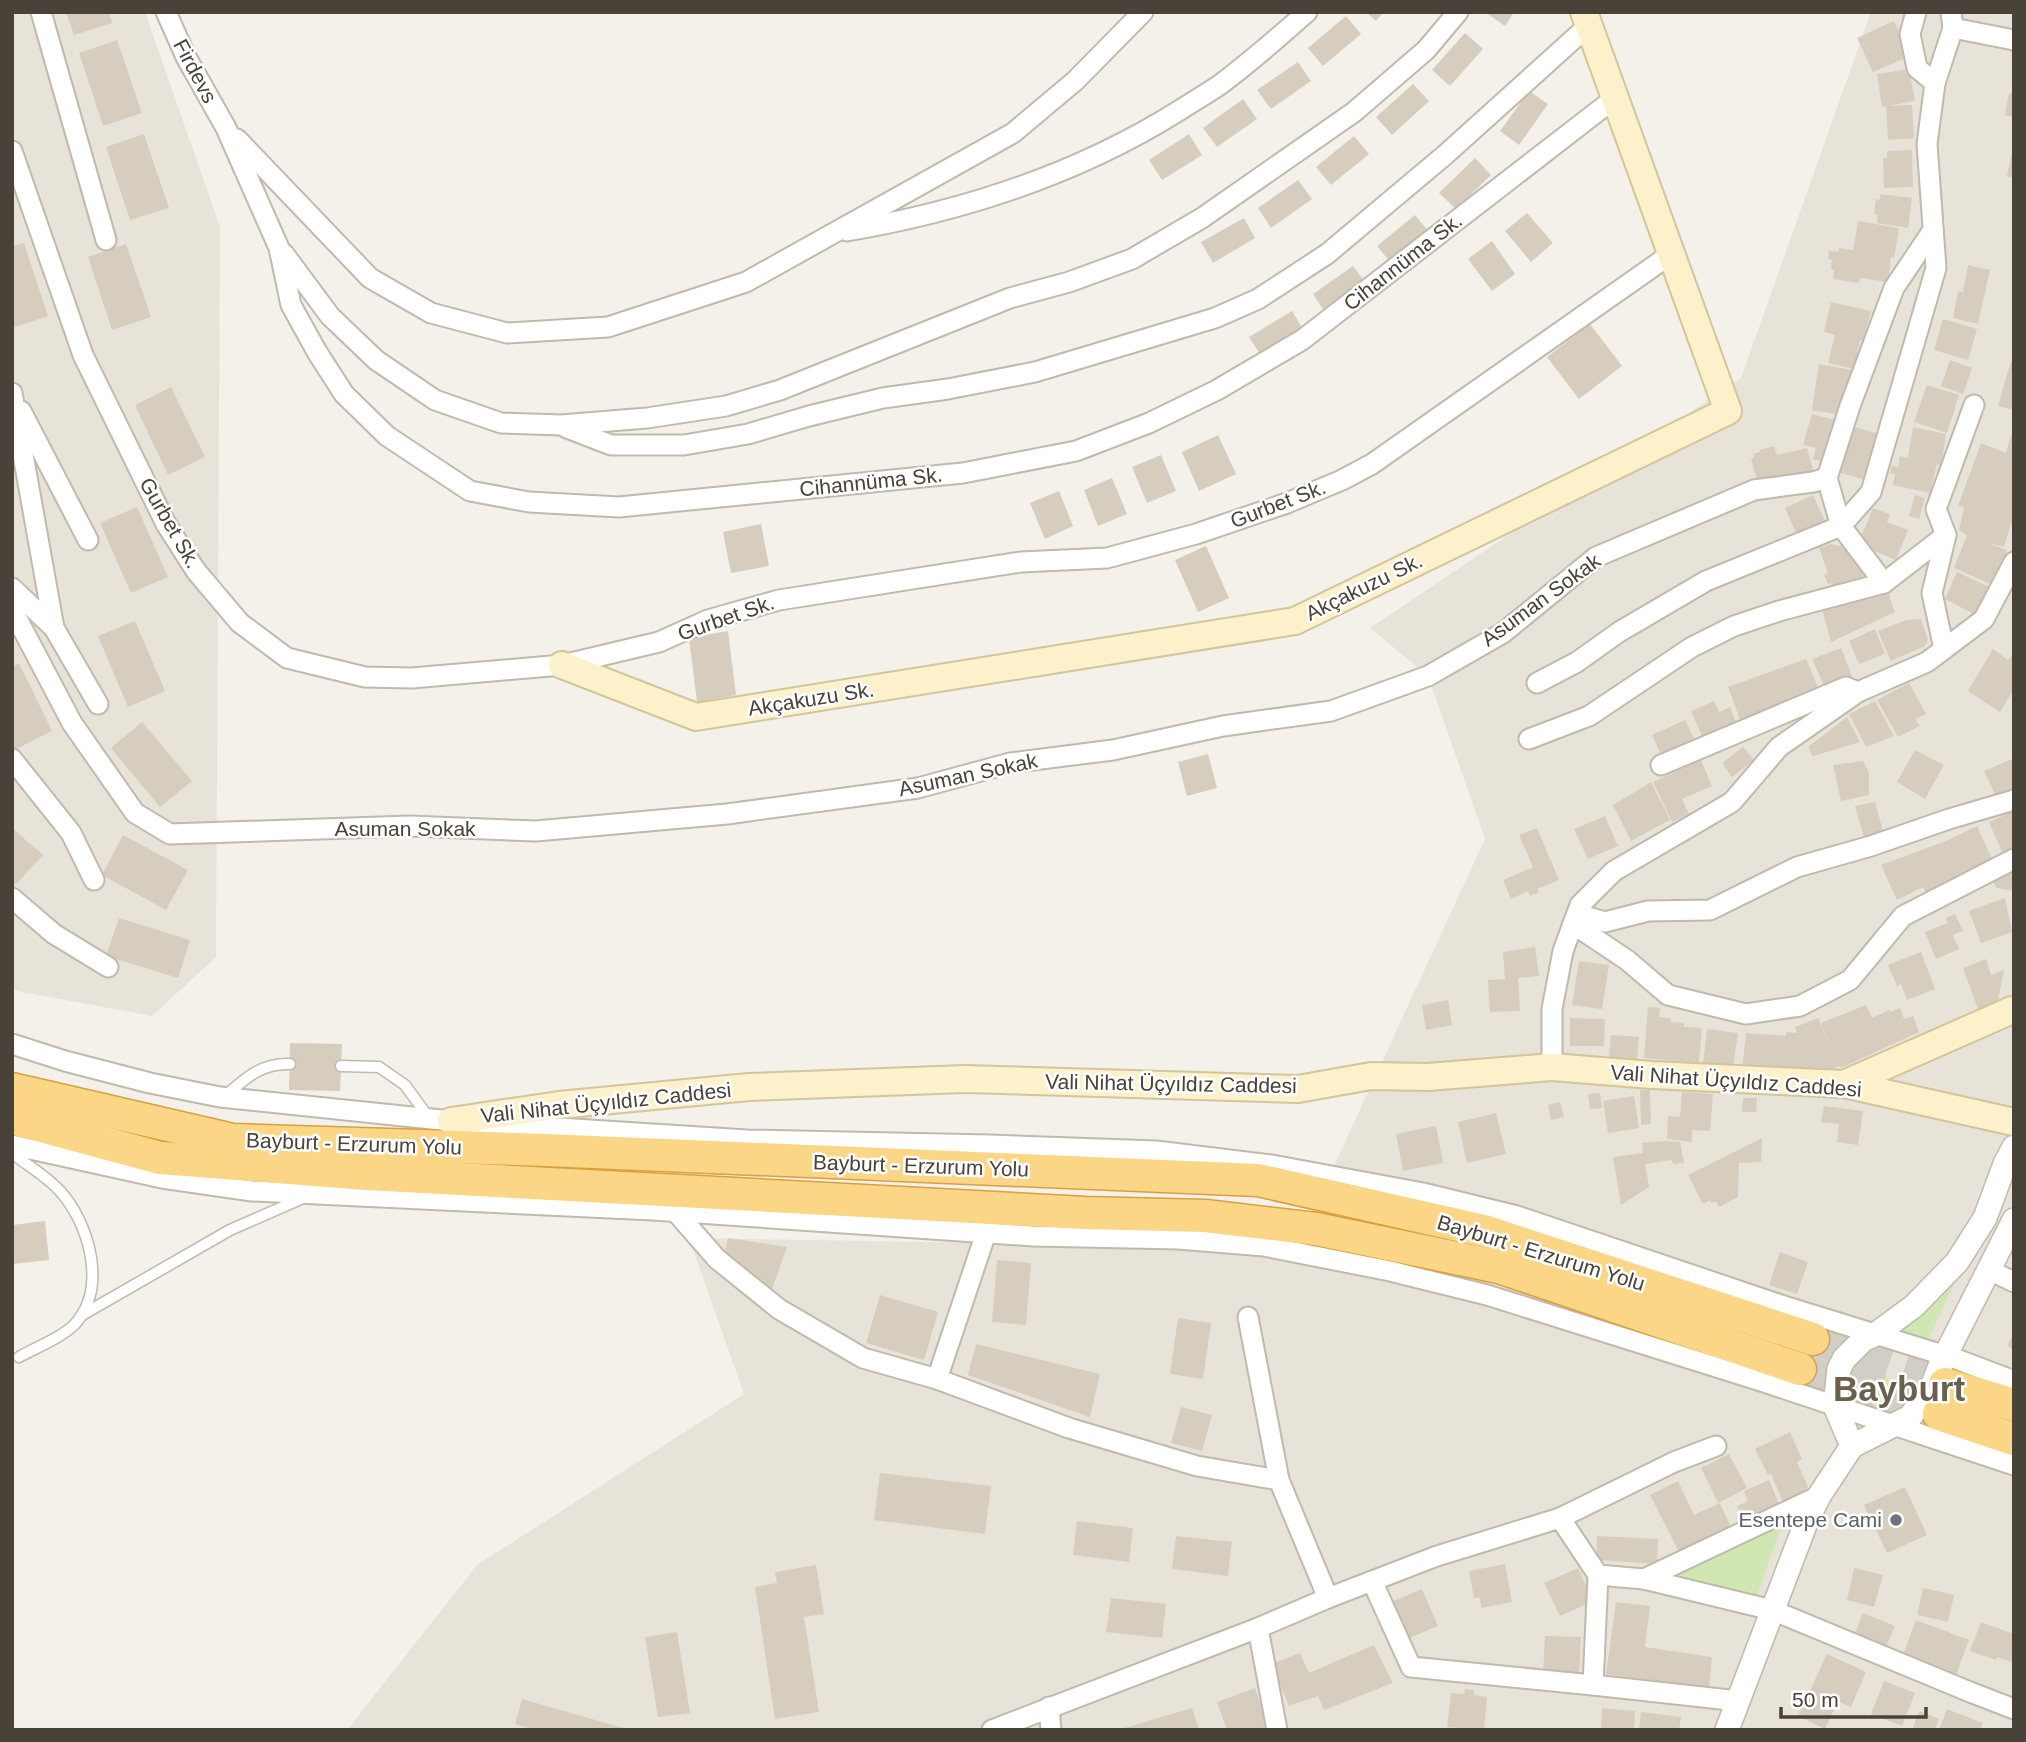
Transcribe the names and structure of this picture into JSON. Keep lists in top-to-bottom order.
{
  "streets": {
    "highway": ["Bayburt - Erzurum Yolu"],
    "main road": ["Akçakuzu Sk.", "Vali Nihat Üçyıldız Caddesi"],
    "street": [
      "Firdevs",
      "Cihannüma Sk.",
      "Gurbet Sk.",
      "Asuman Sokak"
    ]
  },
  "crossings": [
    ["Firdevs", "Cihannüma Sk."],
    ["Cihannüma Sk.", "Akçakuzu Sk."],
    ["Gurbet Sk.", "Akçakuzu Sk."]
  ],
  "districts": ["Bayburt"],
  "places": ["Esentepe Cami"],
  "scale_bar": "50 m"
}
